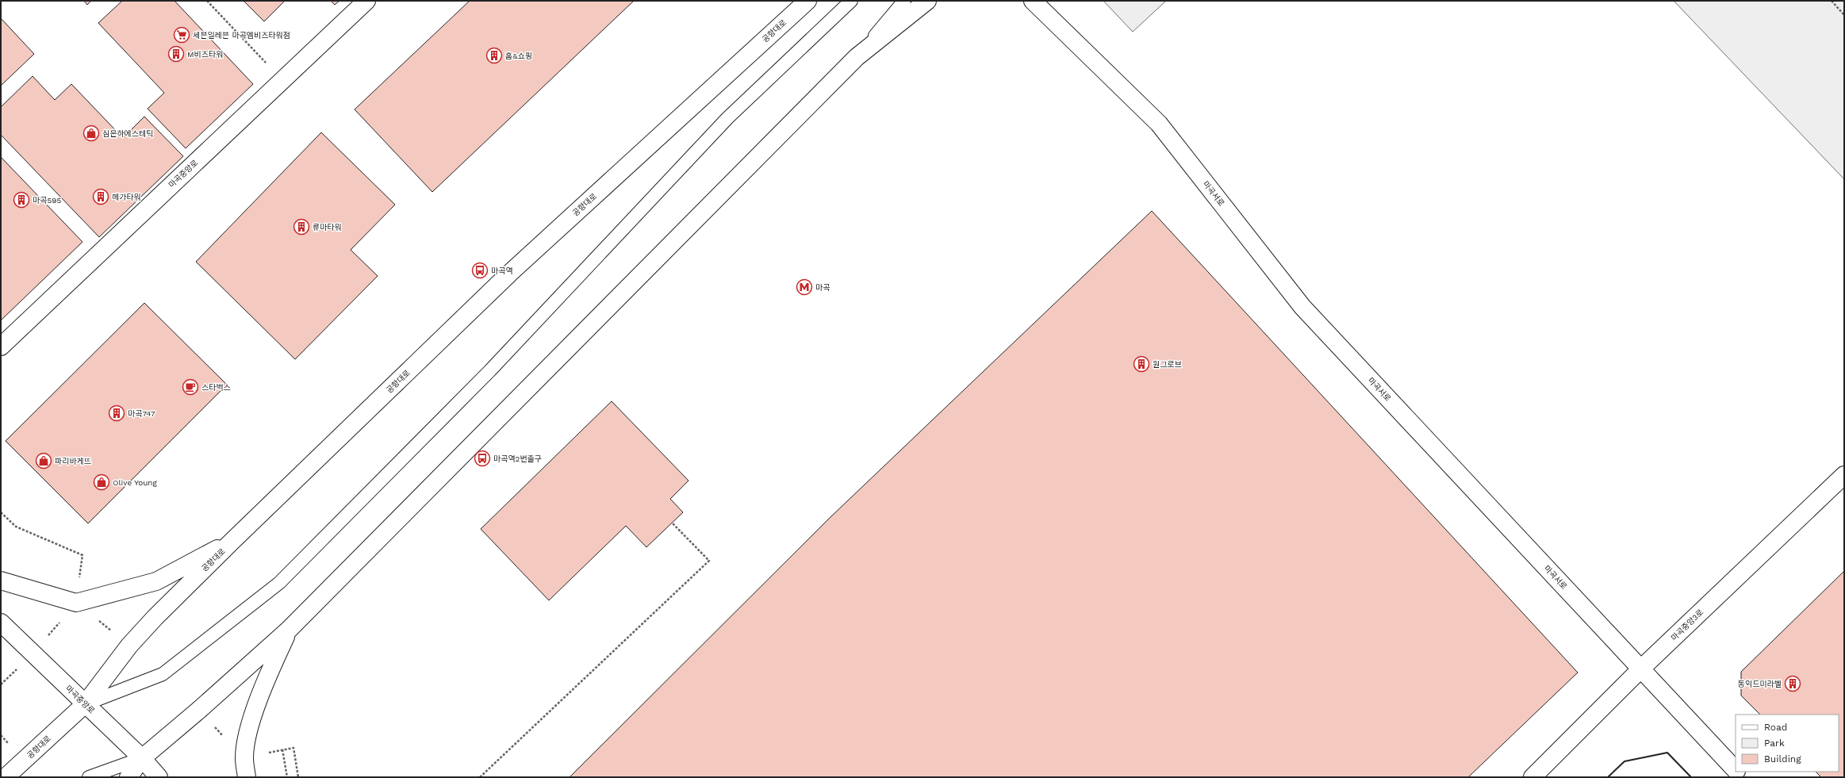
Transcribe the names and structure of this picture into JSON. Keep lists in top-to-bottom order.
{
  "streets": {
    "main road": [
      "공항대로",
      "마곡중앙로",
      "마곡서로",
      "마곡중앙3로"
    ]
  },
  "crossings": [
    ["공항대로", "마곡중앙로"],
    ["마곡서로", "마곡중앙3로"]
  ],
  "places": {
    "supermarket": ["세븐일레븐 마곡엠비즈타워점"],
    "building": [
      "M비즈타워",
      "홈&쇼핑",
      "메가타워",
      "마곡595",
      "류마타워",
      "원그로브",
      "마곡747",
      "동익드미라벨"
    ],
    "shop": ["심은하에스테틱", "파리바게뜨", "Olive Young"],
    "bus stop": ["마곡역", "마곡역2번출구"],
    "metro station": ["마곡"],
    "cafe": ["스타벅스"]
  },
  "legend": ["Road", "Park", "Building"]
}
